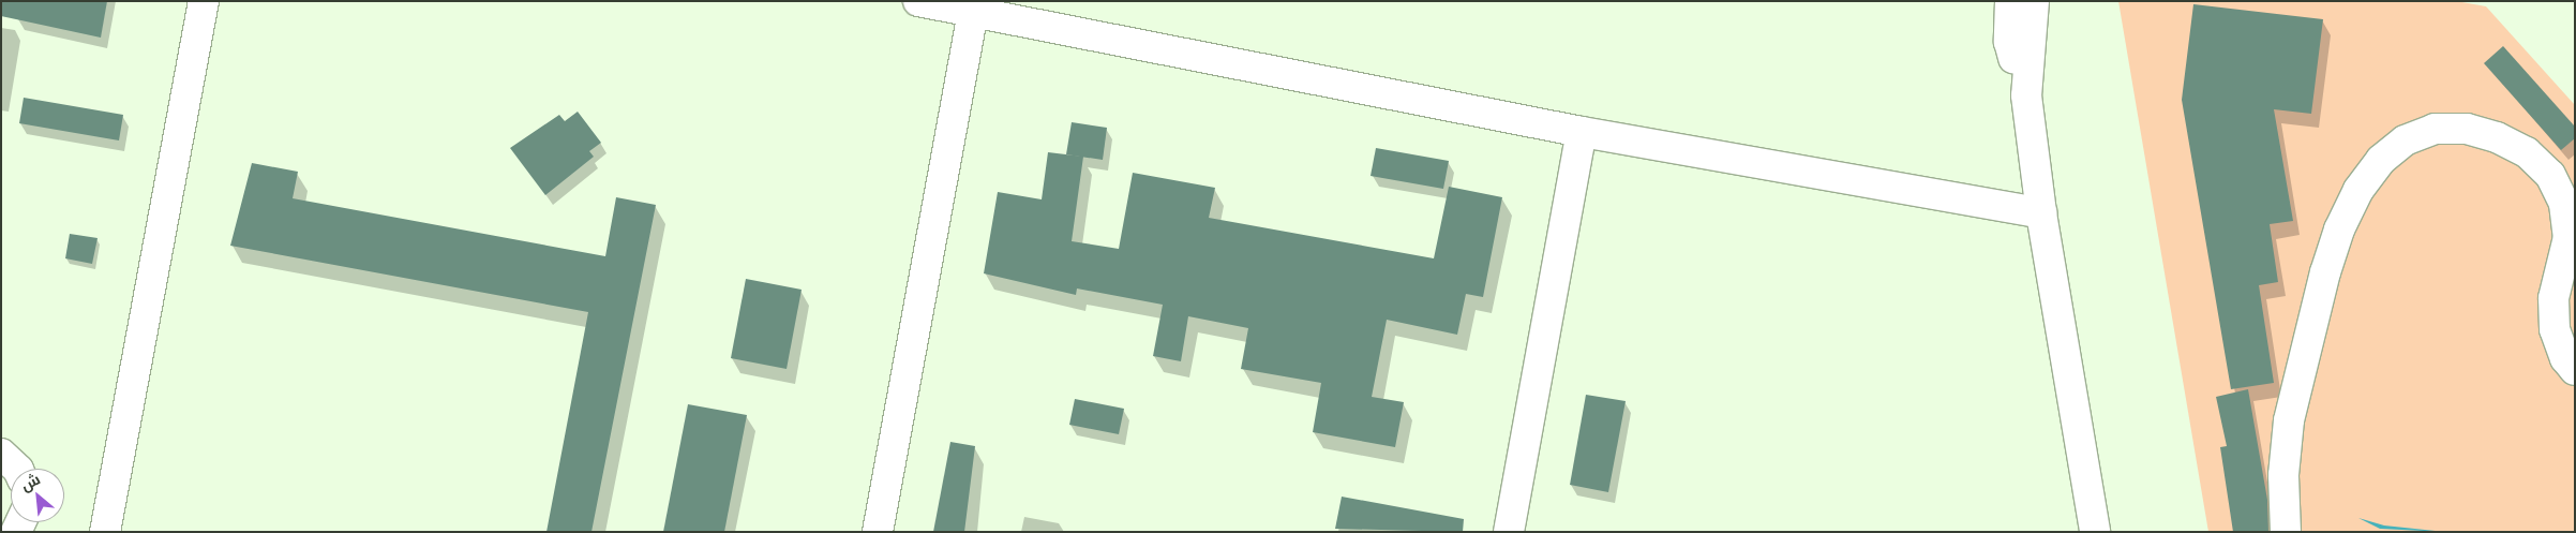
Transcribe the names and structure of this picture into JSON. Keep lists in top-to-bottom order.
{
  "north": "top left"
}
